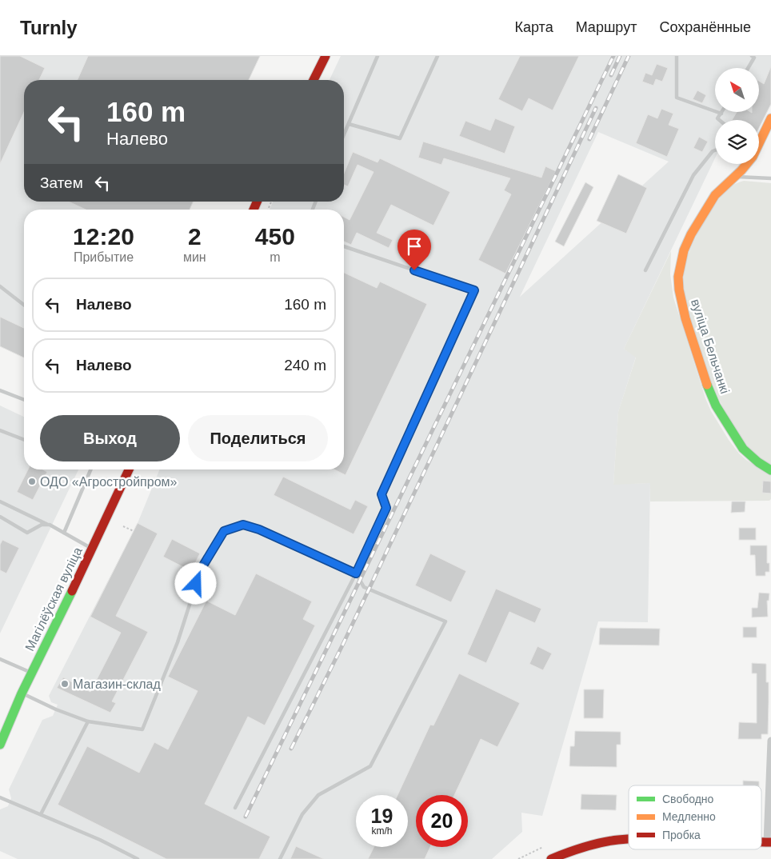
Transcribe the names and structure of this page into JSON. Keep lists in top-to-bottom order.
{
  "streets": {
    "street": ["вуліца Бельчанкі", "Магілёўская вуліца"]
  },
  "places": ["ОДО «Агростройпром»", "Магазин-склад"],
  "legend": ["Свободно", "Медленно", "Пробка"],
  "north": "top left",
  "page": {
    "header": "Turnly",
    "nav": ["Карта", "Маршрут", "Сохранённые"],
    "turn": ["160 m", "Налево"],
    "then": "Затем",
    "eta": [
      "12:20",
      "Прибытие",
      "2",
      "мин",
      "450",
      "m"
    ],
    "list": [
      {
        "name": "Налево",
        "value": "160 m"
      },
      {
        "name": "Налево",
        "value": "240 m"
      }
    ],
    "buttons": ["Выход", "Поделиться"],
    "speed": "19 km/h",
    "limit": "20"
  }
}
